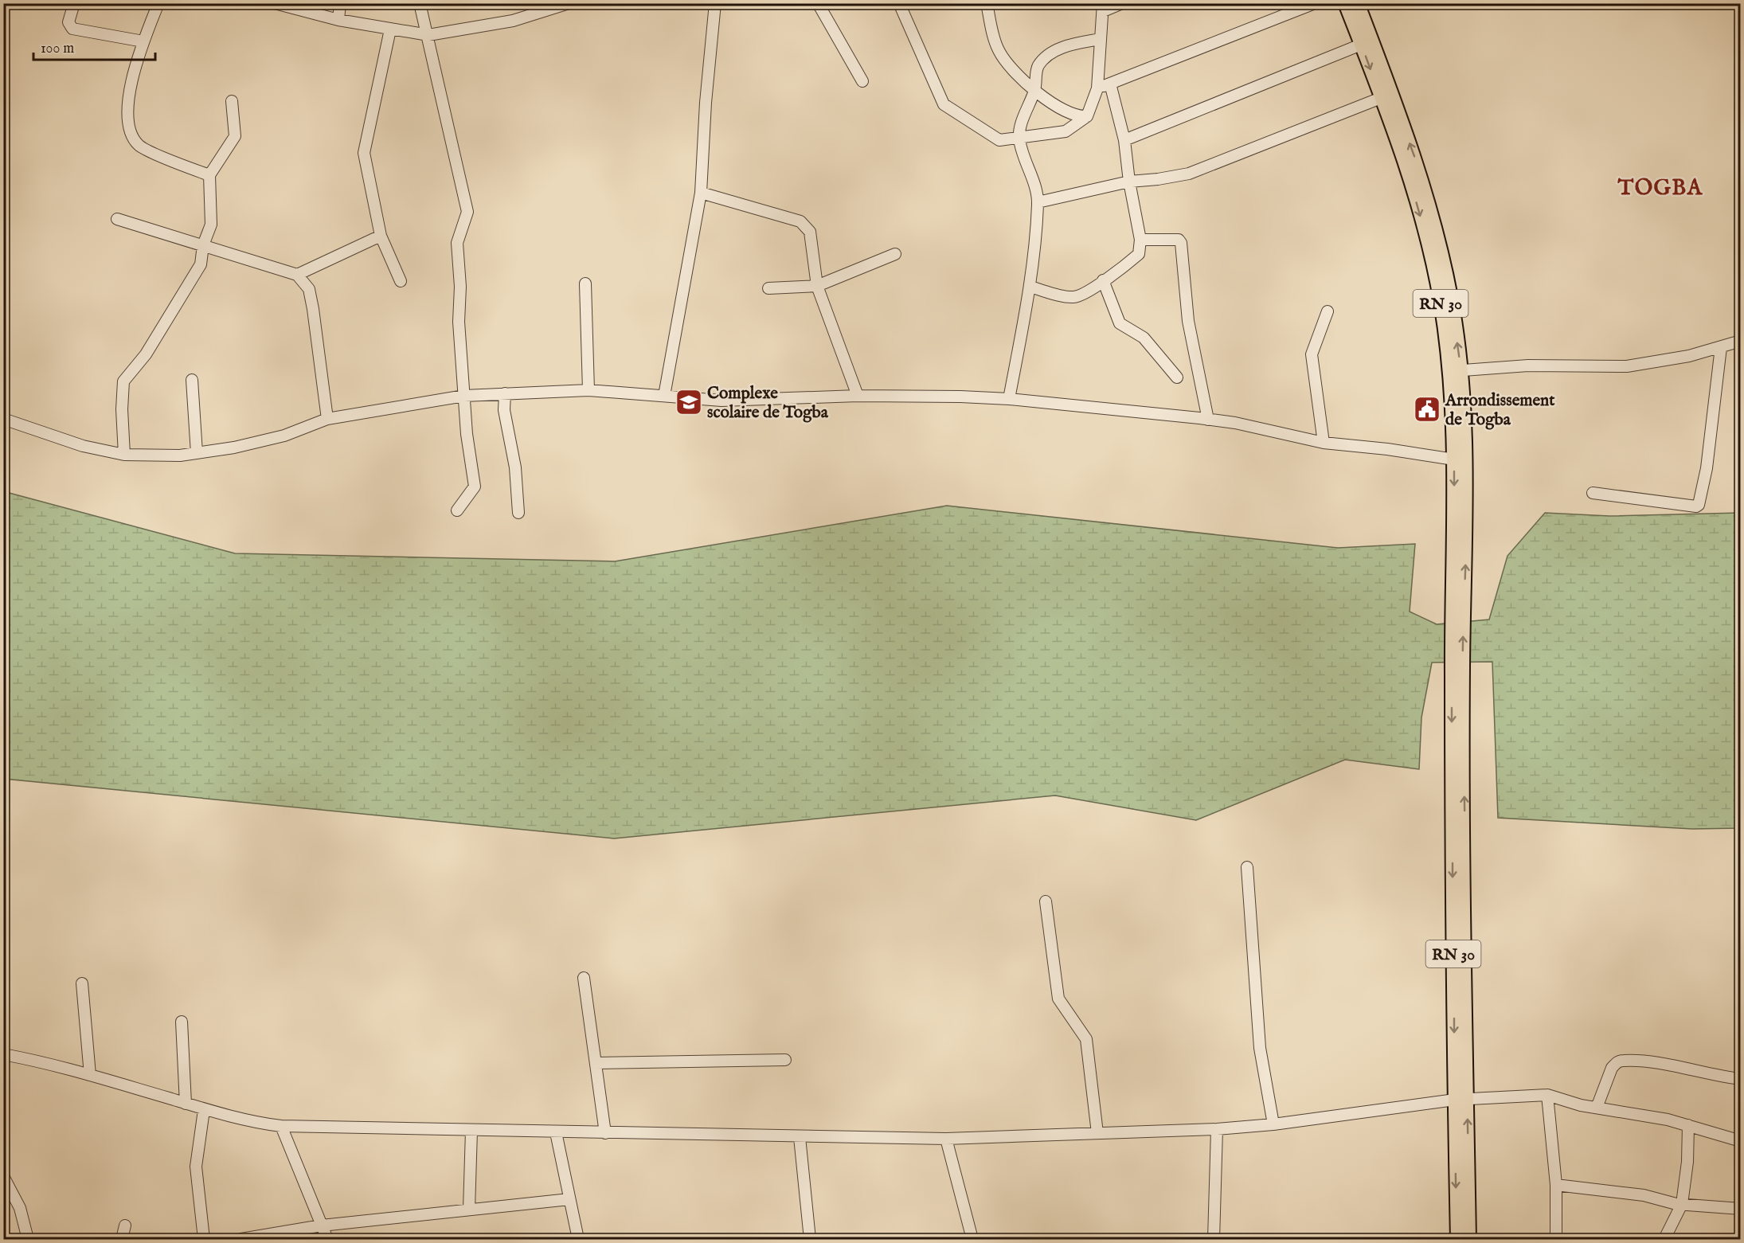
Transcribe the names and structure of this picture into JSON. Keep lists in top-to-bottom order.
{
  "streets": {
    "main road": ["RN 30"]
  },
  "districts": ["TOGBA"],
  "places": {
    "school or university": ["Complexe scolaire de Togba"],
    "public building": ["Arrondissement de Togba"]
  },
  "scale_bar": "100 m"
}
